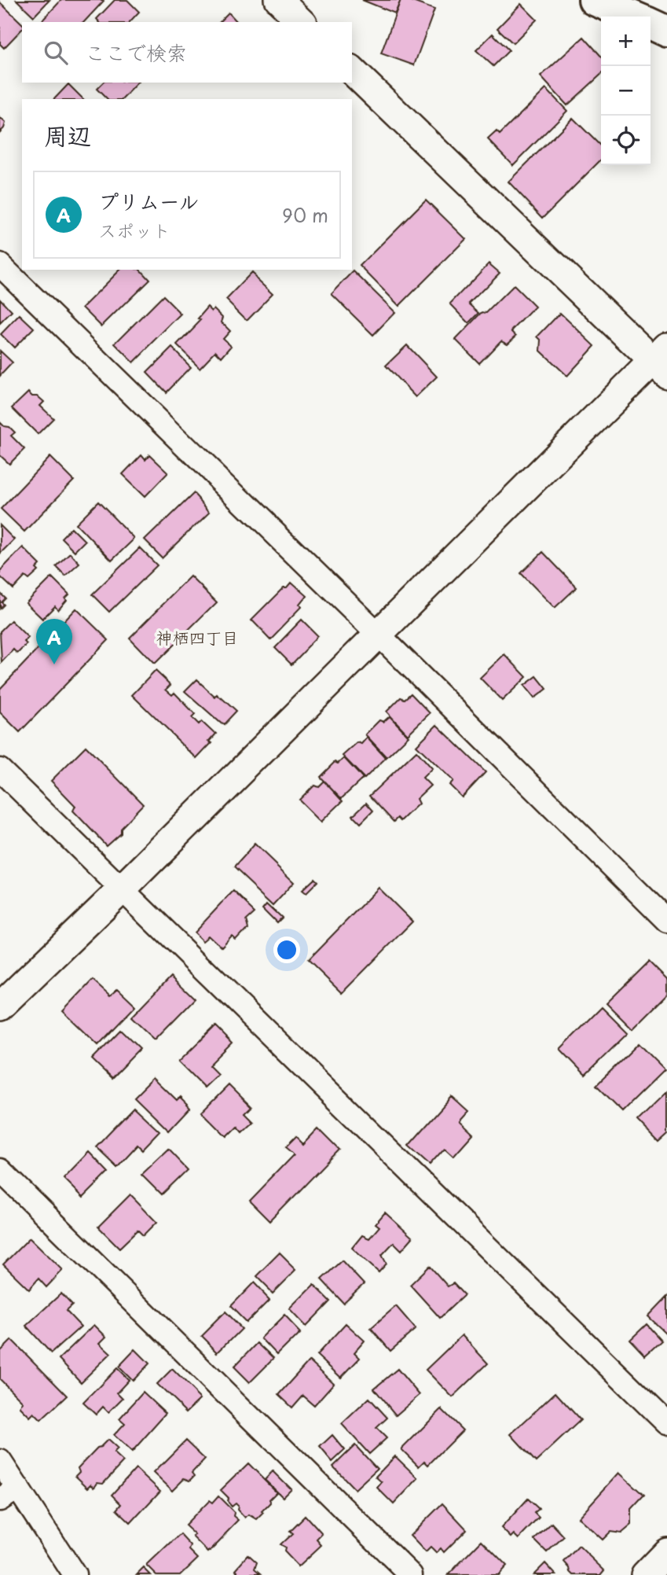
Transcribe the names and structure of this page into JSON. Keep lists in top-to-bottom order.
{
  "districts": ["神栖四丁目"],
  "page": {
    "map_buttons": ["+", "−"],
    "search": "ここで検索",
    "heading": "周辺",
    "list": [
      {
        "mark": "A",
        "name": "プリムール",
        "note": "スポット",
        "value": "90 m"
      }
    ],
    "pins": "A"
  }
}
